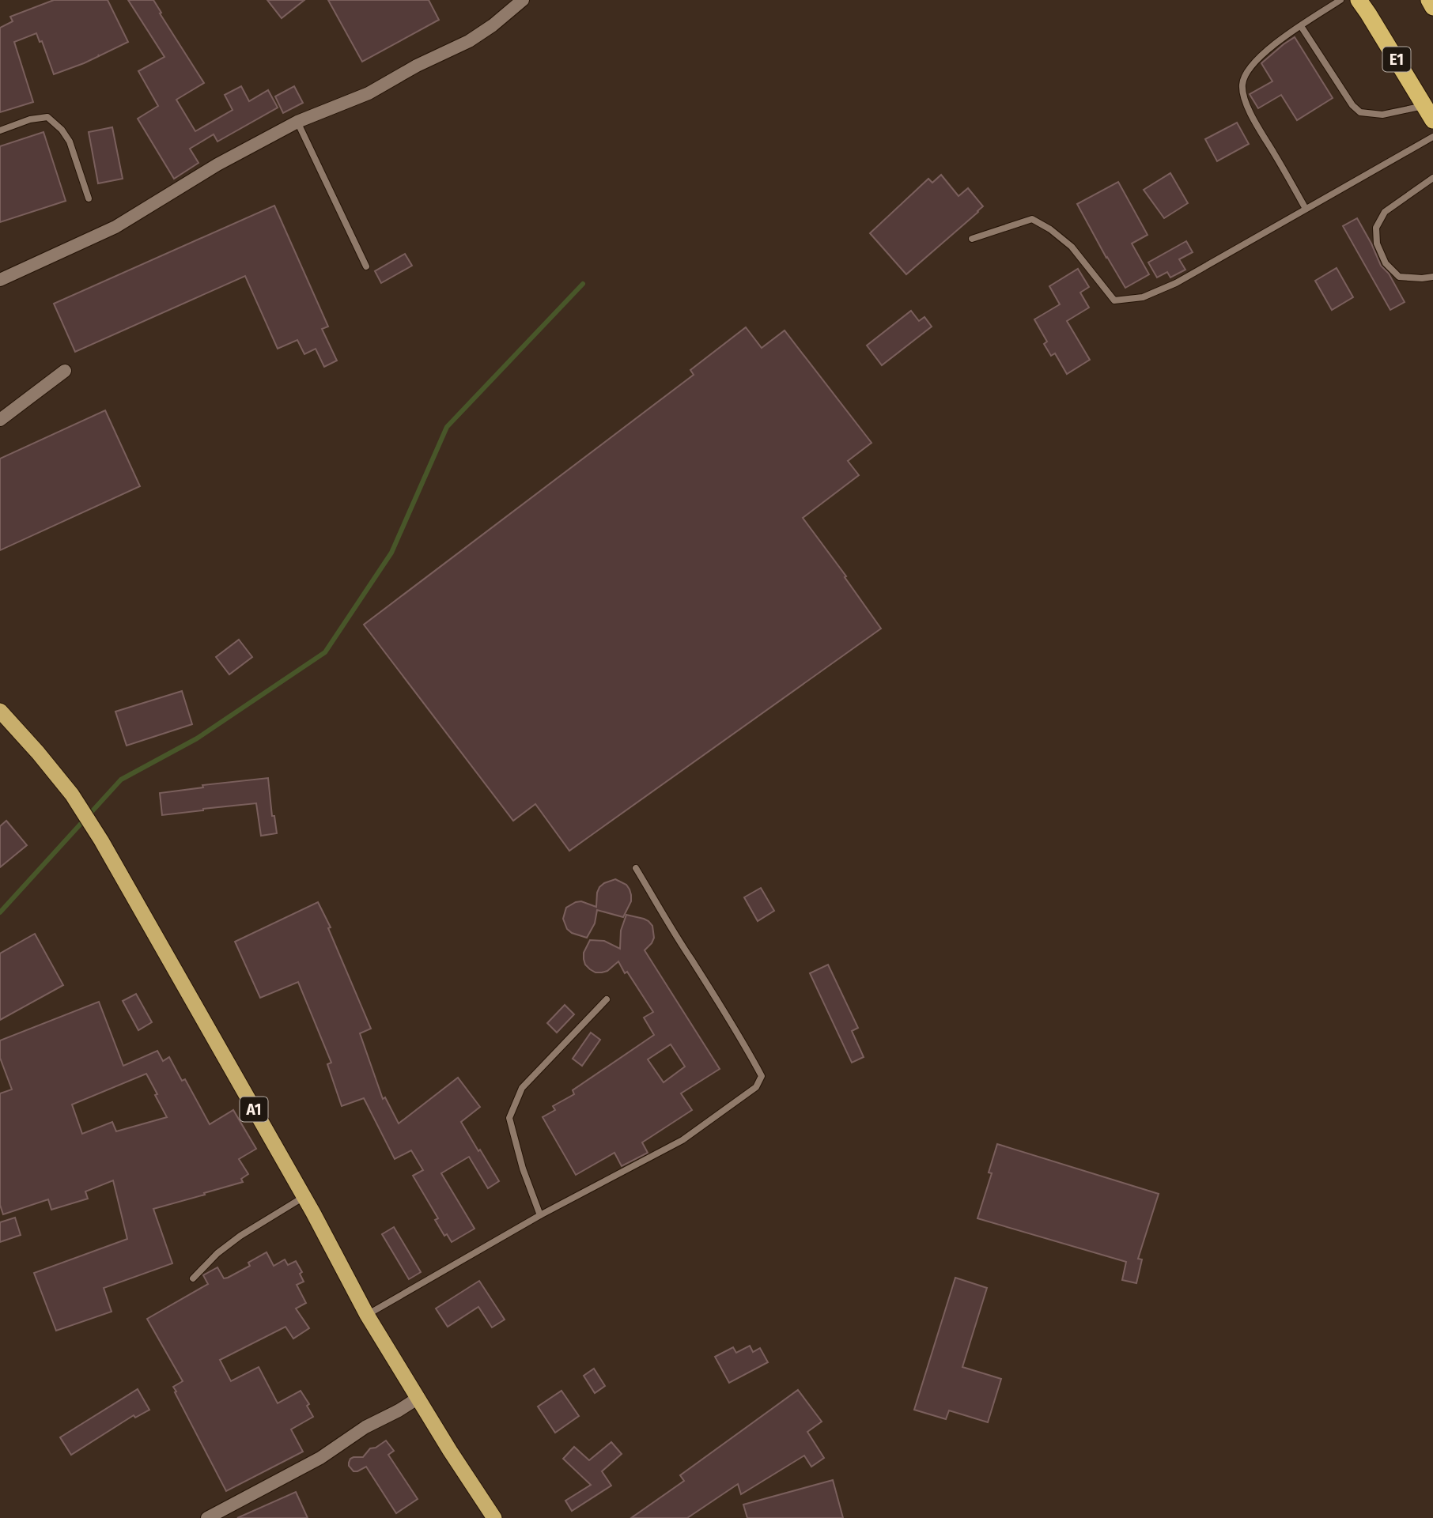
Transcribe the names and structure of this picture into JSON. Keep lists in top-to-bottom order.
{
  "streets": {
    "highway": ["E1", "A1"]
  }
}
